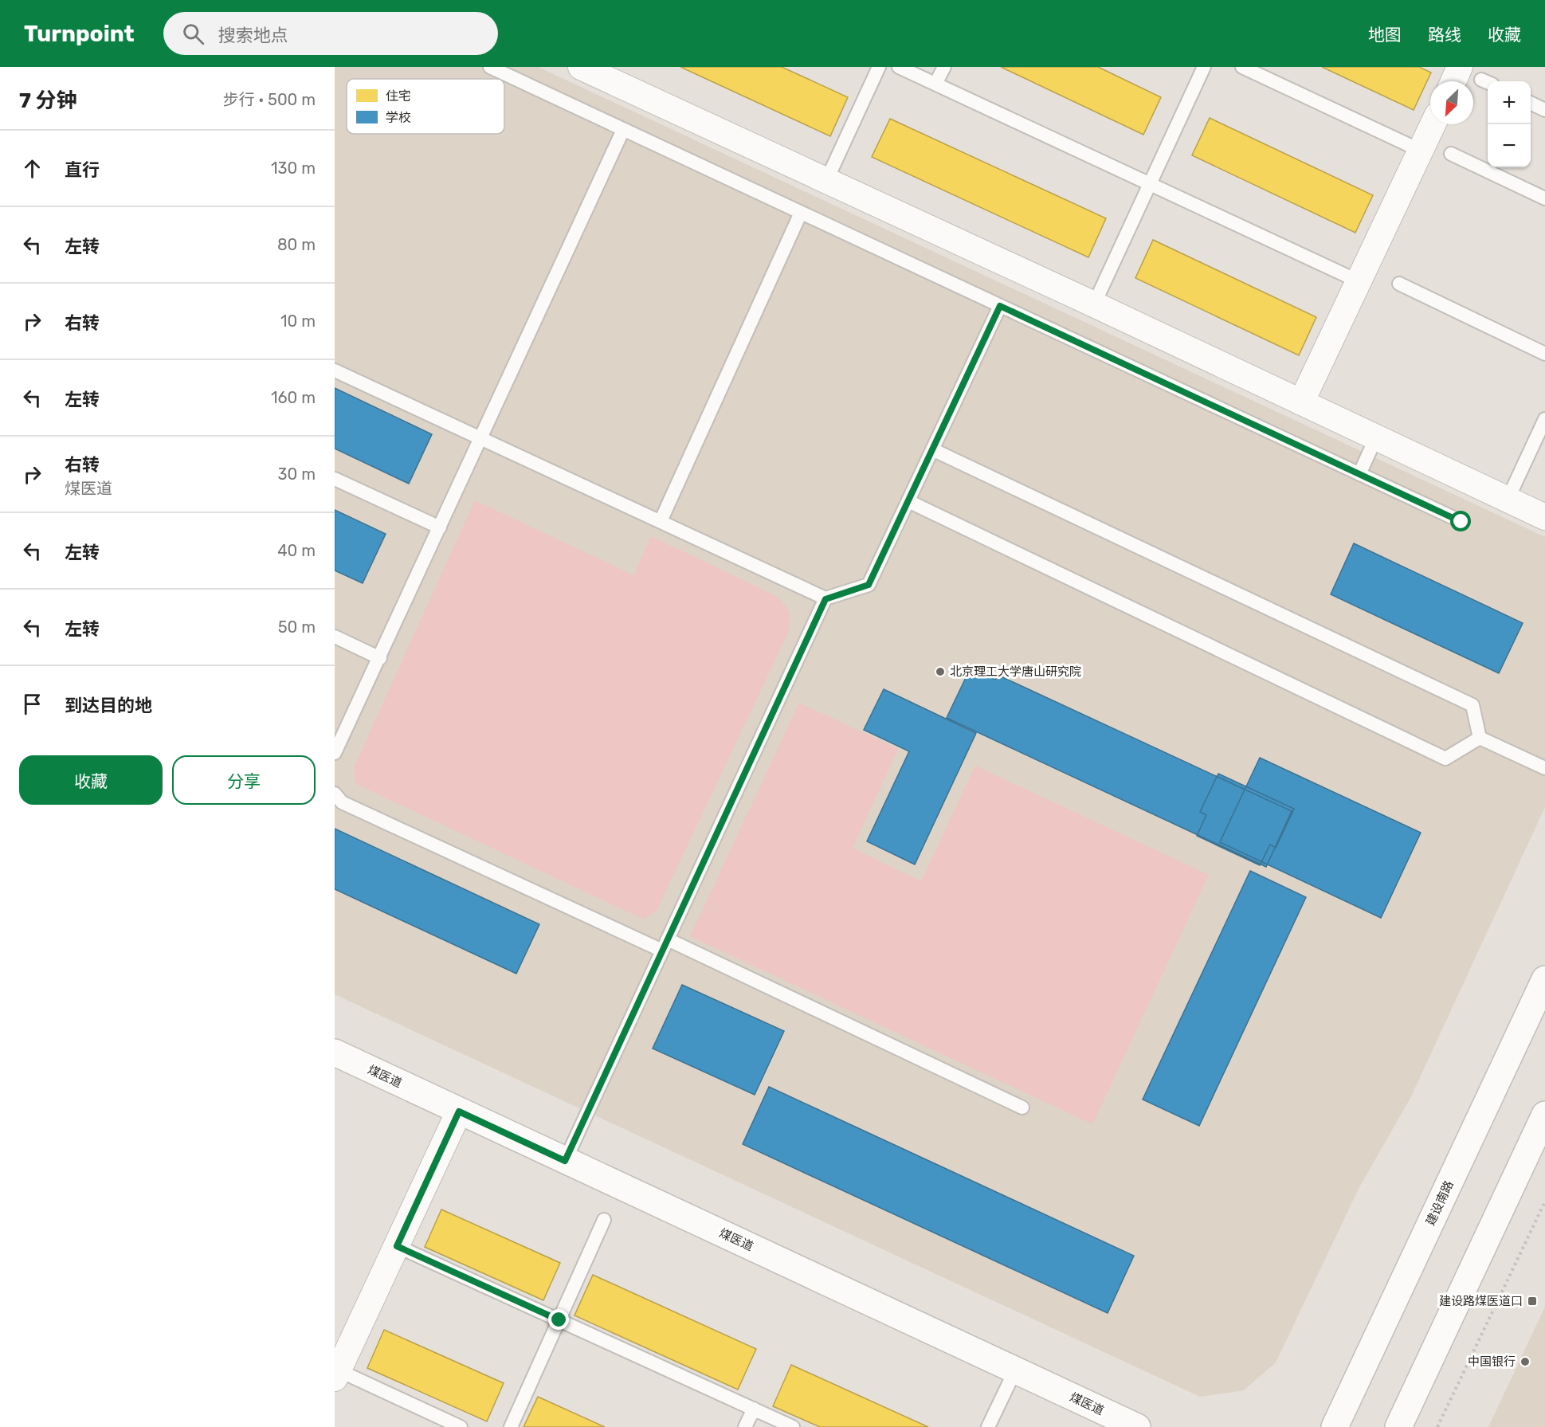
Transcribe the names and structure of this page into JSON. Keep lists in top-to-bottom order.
{
  "streets": {
    "street": ["煤医道", "建设南路"]
  },
  "places": {
    "other": ["北京理工大学唐山研究院", "中国银行"],
    "transit": ["建设路煤医道口"]
  },
  "legend": ["住宅", "学校"],
  "north": "bottom left",
  "page": {
    "header": "Turnpoint",
    "search": "搜索地点",
    "nav": ["地图", "路线", "收藏"],
    "heading": ["7 分钟", "步行 · 500 m"],
    "map_buttons": ["+", "−"],
    "list": [
      ["直行", "130 m"],
      ["左转", "80 m"],
      ["右转", "10 m"],
      ["左转", "160 m"],
      ["右转", "煤医道", "30 m"],
      ["左转", "40 m"],
      ["左转", "50 m"],
      "到达目的地"
    ],
    "buttons": ["收藏", "分享"]
  }
}
